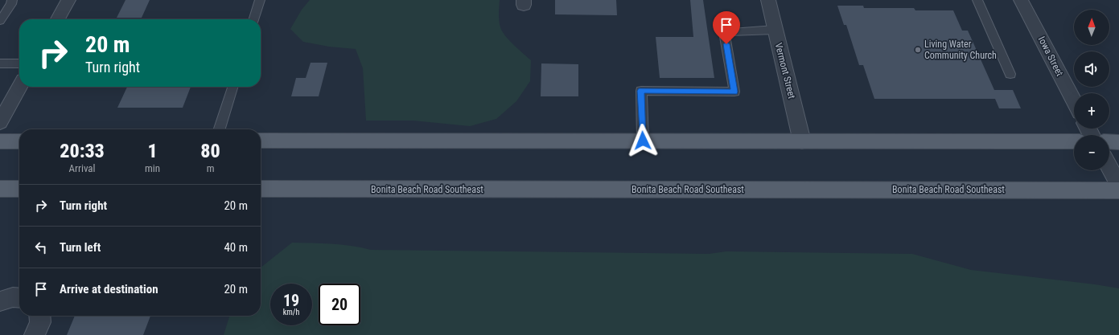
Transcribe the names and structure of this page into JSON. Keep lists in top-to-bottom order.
{
  "streets": {
    "main road": ["Bonita Beach Road Southeast"],
    "street": ["Iowa Street", "Vermont Street"]
  },
  "places": ["Living Water Community Church"],
  "north": "top",
  "page": {
    "map_buttons": ["+", "−"],
    "turn": ["20 m", "Turn right"],
    "eta": [
      "20:33",
      "Arrival",
      "1",
      "min",
      "80",
      "m"
    ],
    "list": [
      {
        "name": "Turn right",
        "value": "20 m"
      },
      {
        "name": "Turn left",
        "value": "40 m"
      },
      {
        "name": "Arrive at destination",
        "value": "20 m"
      }
    ],
    "speed": "19 km/h",
    "limit": "20"
  }
}
